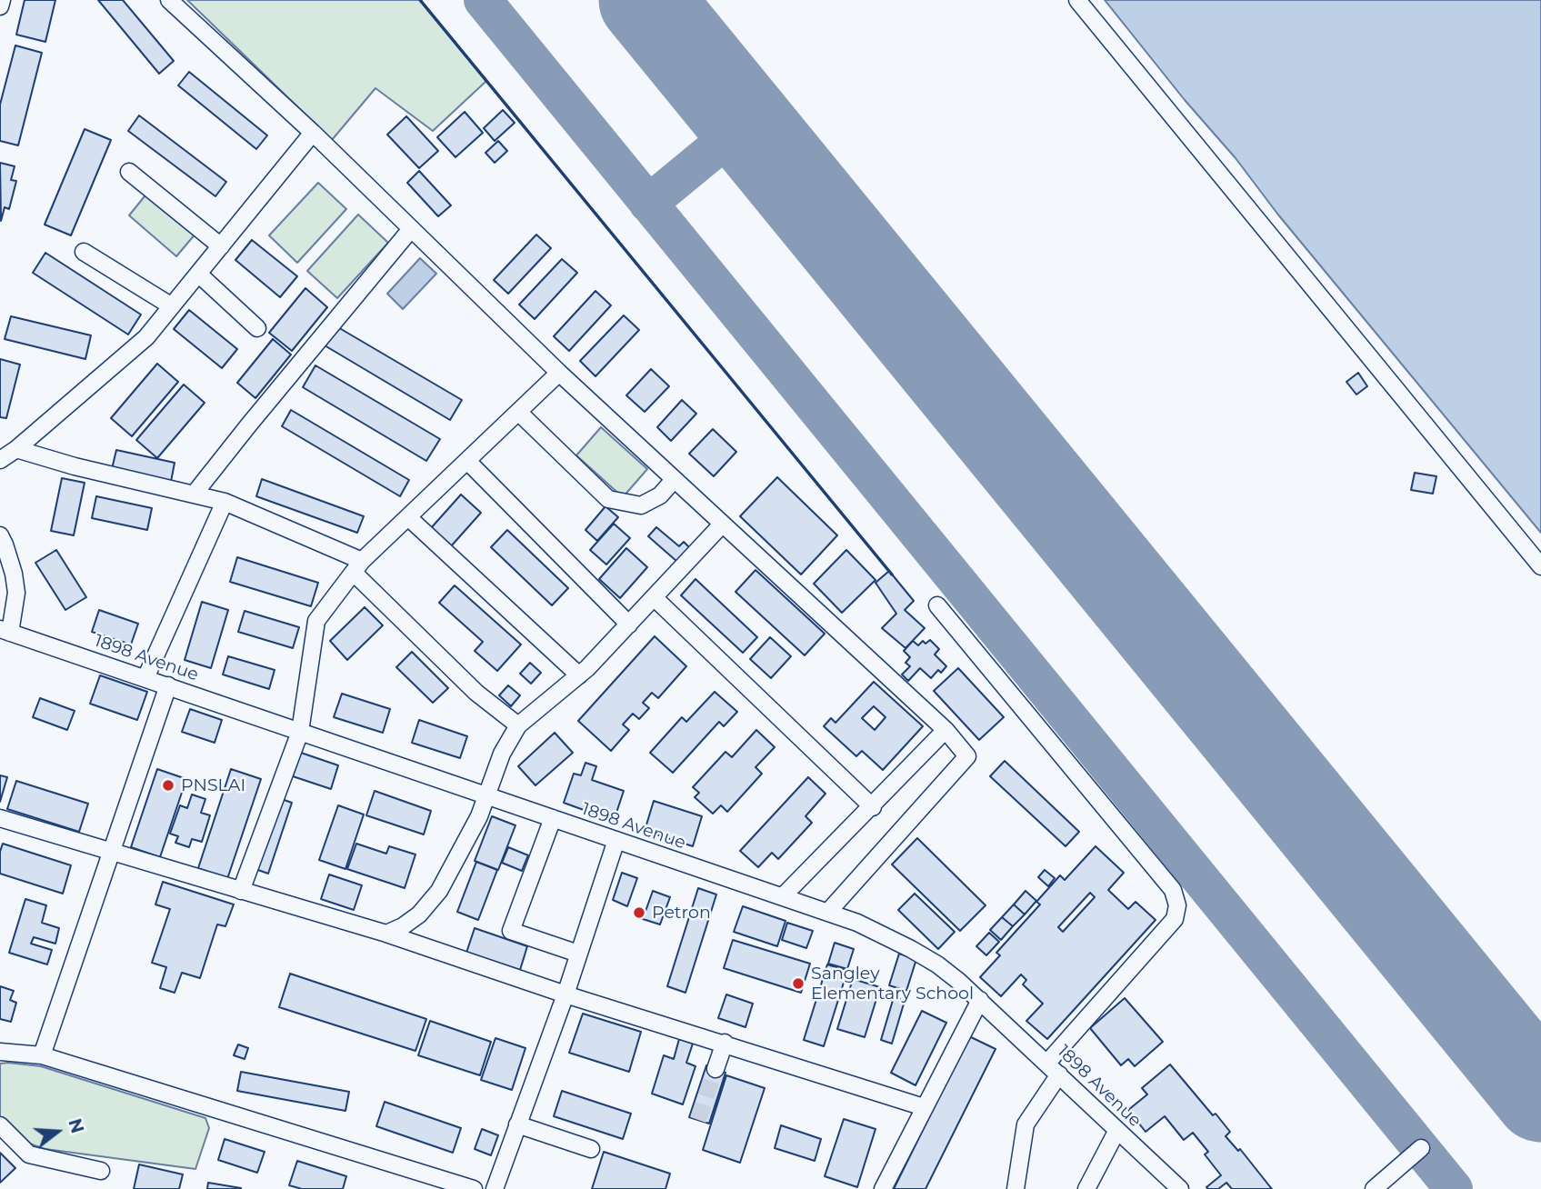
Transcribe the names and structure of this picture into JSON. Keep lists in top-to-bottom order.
{
  "streets": {
    "street": ["1898 Avenue"]
  },
  "places": ["PNSLAI", "Petron", "Sangley Elementary School"],
  "north": "right"
}
